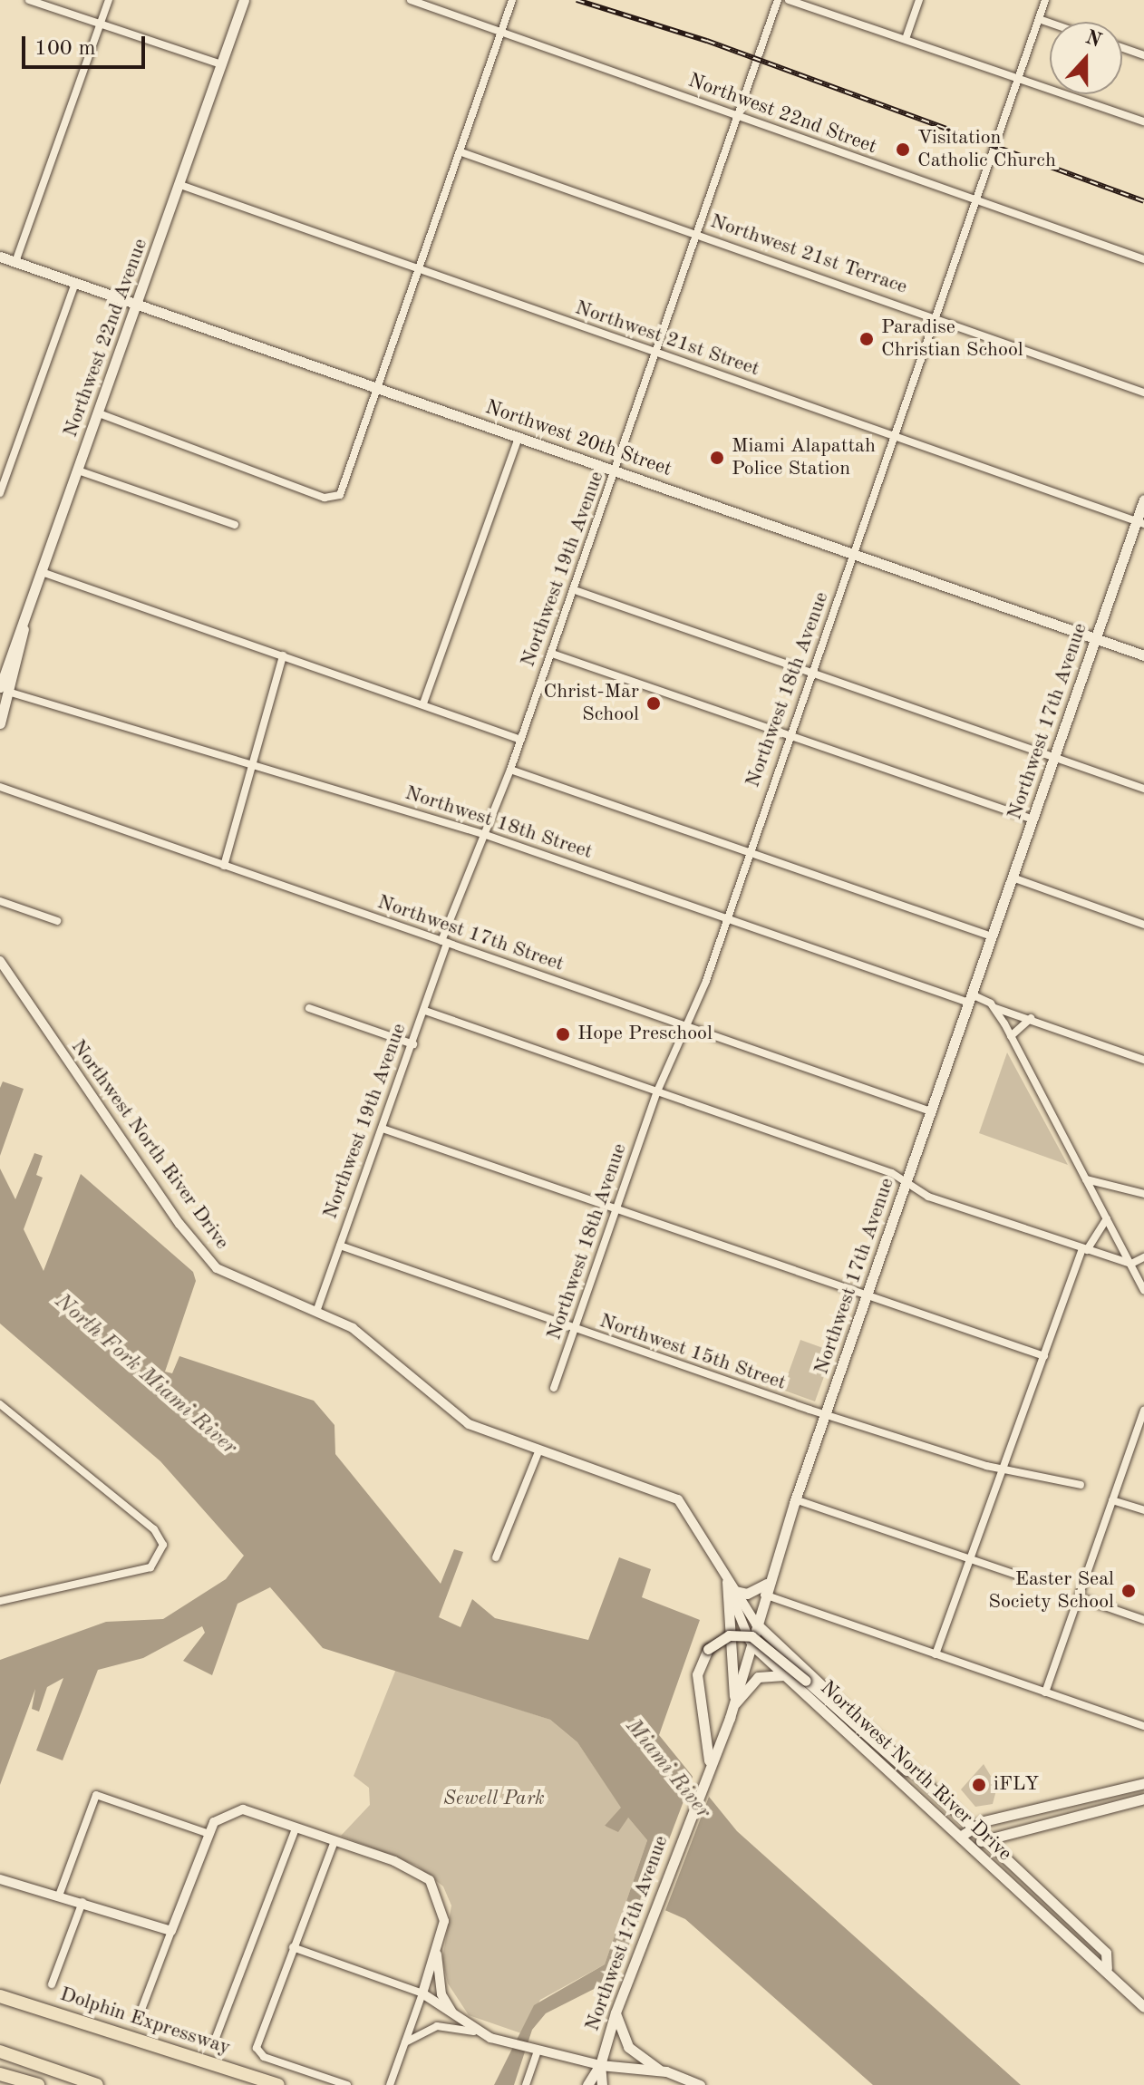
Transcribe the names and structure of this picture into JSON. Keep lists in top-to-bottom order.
{
  "streets": {
    "highway": ["Dolphin Expressway"],
    "main road": [
      "Northwest 22nd Avenue",
      "Northwest 20th Street",
      "Northwest 17th Avenue",
      "Northwest North River Drive"
    ],
    "street": [
      "Northwest 22nd Street",
      "Northwest 21st Terrace",
      "Northwest 21st Street",
      "Northwest 19th Avenue",
      "Northwest 18th Avenue",
      "Northwest 18th Street",
      "Northwest 17th Street",
      "Northwest 15th Street"
    ]
  },
  "crossings": [
    ["Northwest 22nd Street", "Northwest 19th Avenue"],
    ["Northwest 22nd Street", "Northwest 18th Avenue"],
    ["Northwest 21st Terrace", "Northwest 19th Avenue"],
    ["Northwest 21st Terrace", "Northwest 18th Avenue"],
    ["Northwest 22nd Avenue", "Northwest 21st Street"],
    ["Northwest 22nd Avenue", "Northwest 20th Street"],
    ["Northwest 21st Street", "Northwest 19th Avenue"],
    ["Northwest 21st Street", "Northwest 18th Avenue"],
    ["Northwest 21st Street", "Northwest 17th Avenue"],
    ["Northwest 20th Street", "Northwest 19th Avenue"],
    ["Northwest 20th Street", "Northwest 18th Avenue"],
    ["Northwest 20th Street", "Northwest 17th Avenue"],
    ["Northwest 19th Avenue", "Northwest 18th Street"],
    ["Northwest 19th Avenue", "Northwest 17th Street"],
    ["Northwest 19th Avenue", "Northwest North River Drive"],
    ["Northwest 19th Avenue", "Northwest 15th Street"],
    ["Northwest 18th Avenue", "Northwest 18th Street"],
    ["Northwest 18th Avenue", "Northwest 17th Street"],
    ["Northwest 18th Avenue", "Northwest 15th Street"],
    ["Northwest 17th Avenue", "Northwest 18th Street"],
    ["Northwest 17th Avenue", "Northwest 17th Street"],
    ["Northwest 17th Avenue", "Northwest North River Drive"],
    ["Northwest 17th Avenue", "Northwest 15th Street"]
  ],
  "water": ["North Fork Miami River", "Miami River"],
  "parks": ["Sewell Park"],
  "places": [
    "Visitation Catholic Church",
    "Paradise Christian School",
    "Miami Alapattah Police Station",
    "Christ-Mar School",
    "Hope Preschool",
    "Easter Seal Society School",
    "iFLY"
  ],
  "scale_bar": "100 m",
  "north": "top"
}
